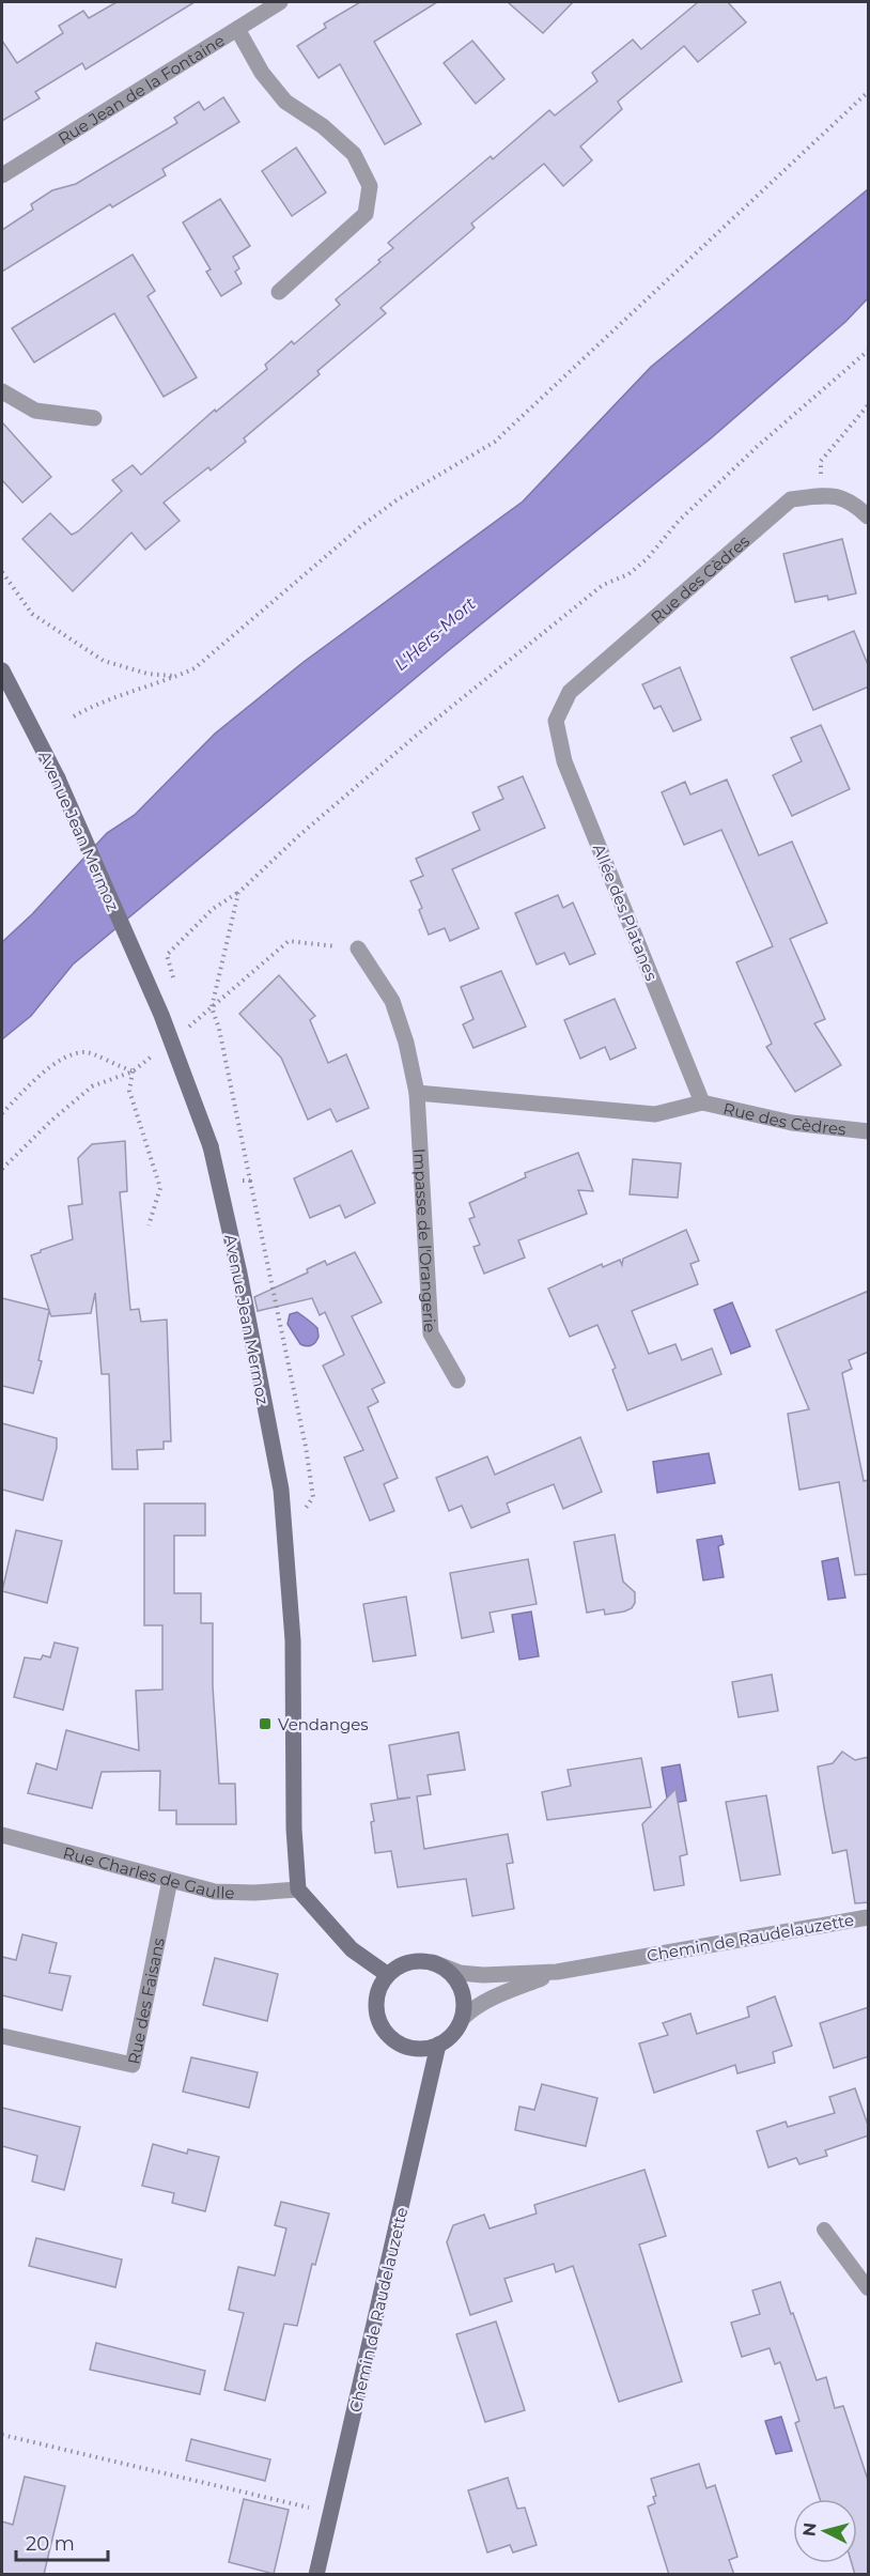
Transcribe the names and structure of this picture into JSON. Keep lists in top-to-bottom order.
{
  "streets": {
    "street": [
      "Rue Jean de la Fontaine",
      "Rue des Cèdres",
      "Avenue Jean Mermoz",
      "Allée des Platanes",
      "Impasse de l'Orangerie",
      "Rue Charles de Gaulle",
      "Chemin de Raudelauzette",
      "Rue des Faisans"
    ]
  },
  "crossings": [
    ["Rue des Cèdres", "Allée des Platanes"],
    ["Avenue Jean Mermoz", "Rue Charles de Gaulle"],
    ["Rue Charles de Gaulle", "Rue des Faisans"]
  ],
  "water": ["L'Hers-Mort"],
  "places": {
    "transit": ["Vendanges"]
  },
  "scale_bar": "20 m",
  "north": "left"
}
